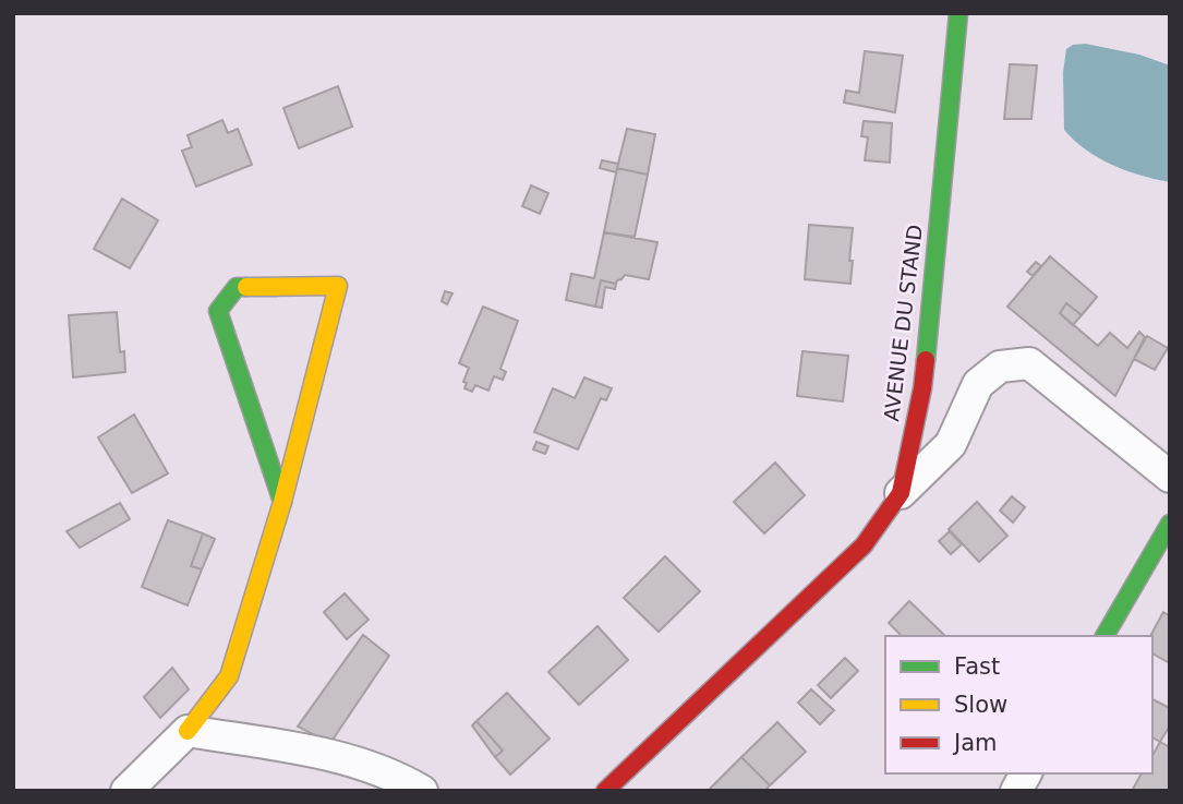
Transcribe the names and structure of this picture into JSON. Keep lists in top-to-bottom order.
{
  "streets": {
    "street": ["AVENUE DU STAND"]
  },
  "legend": ["Fast", "Slow", "Jam"]
}
